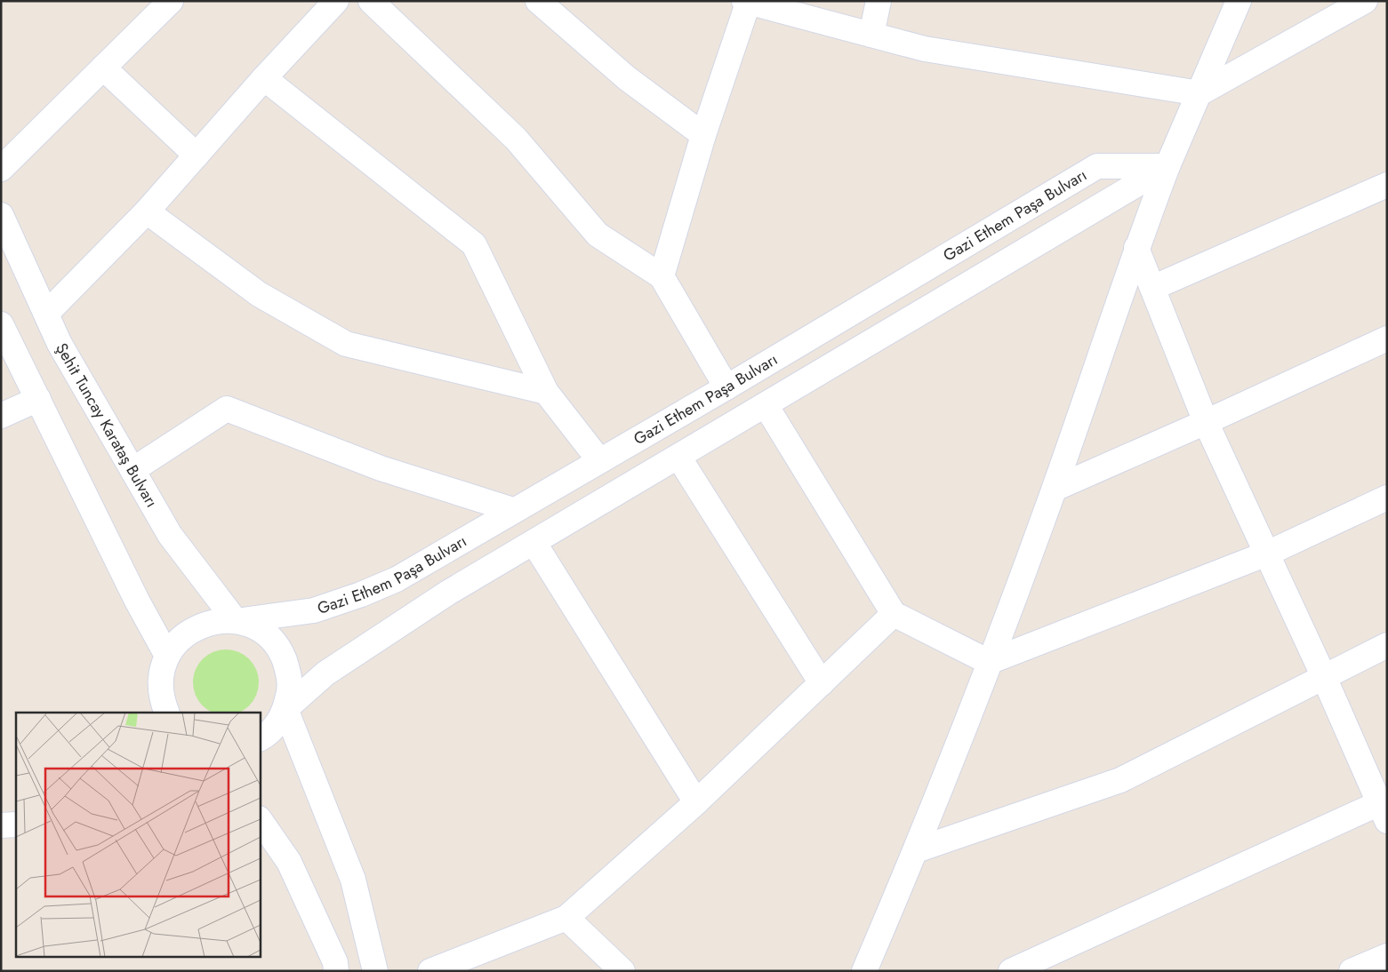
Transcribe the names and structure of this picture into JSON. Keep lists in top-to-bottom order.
{
  "streets": {
    "street": ["Gazi Ethem Paşa Bulvarı", "Şehit Tuncay Karataş Bulvarı"]
  },
  "crossings": [
    ["Gazi Ethem Paşa Bulvarı", "Şehit Tuncay Karataş Bulvarı"]
  ]
}
